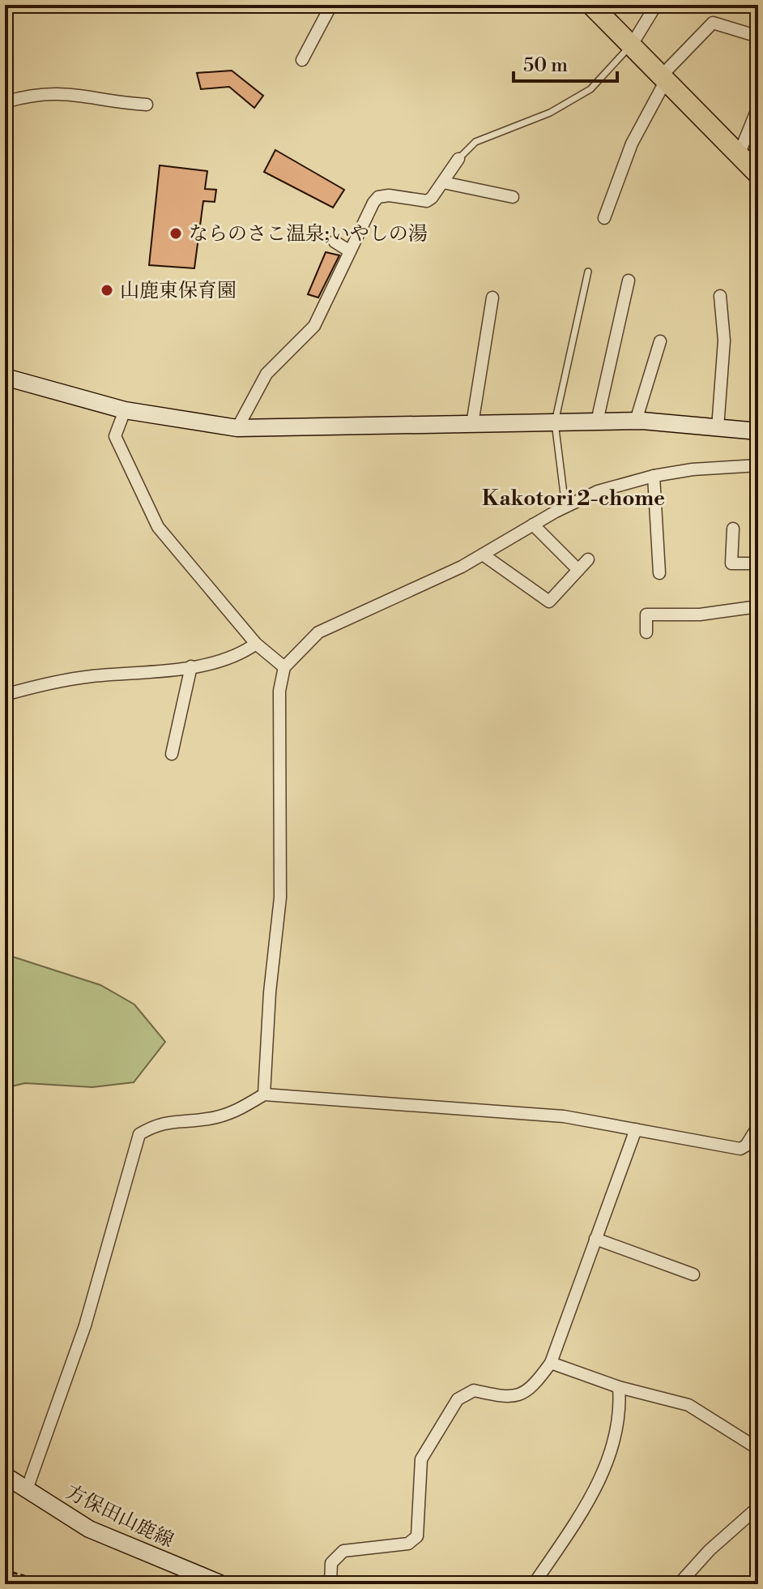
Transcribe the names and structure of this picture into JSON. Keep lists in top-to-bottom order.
{
  "streets": {
    "street": ["方保田山鹿線"]
  },
  "districts": ["Kakotori 2-chome"],
  "places": ["ならのさこ温泉;いやしの湯", "山鹿東保育園"],
  "scale_bar": "50 m"
}
